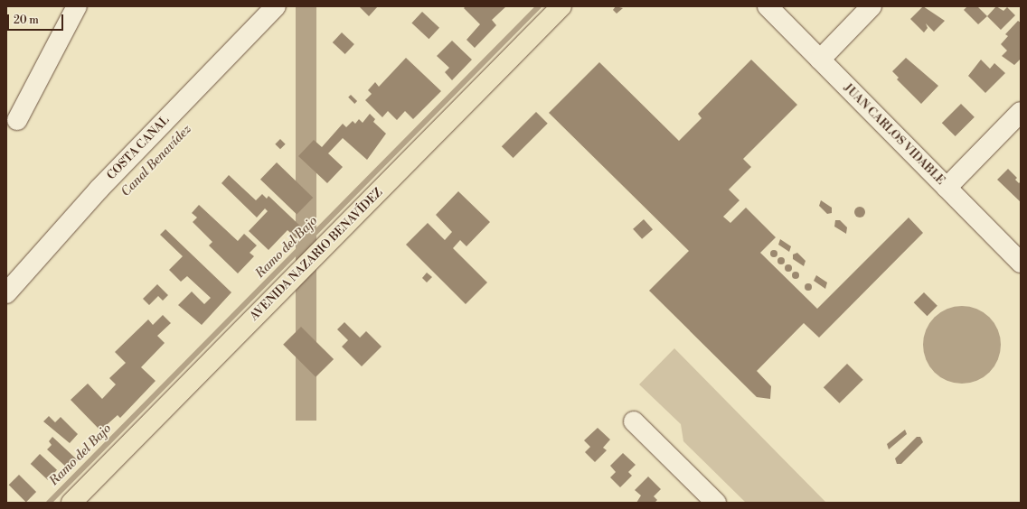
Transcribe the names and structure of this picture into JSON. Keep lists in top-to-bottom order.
{
  "streets": {
    "main road": ["AVENIDA NAZARIO BENAVÍDEZ"],
    "street": ["JUAN CARLOS VIDABLE", "COSTA CANAL"]
  },
  "water": ["Canal Benavídez", "Ramo del Bajo"],
  "scale_bar": "20 m"
}
